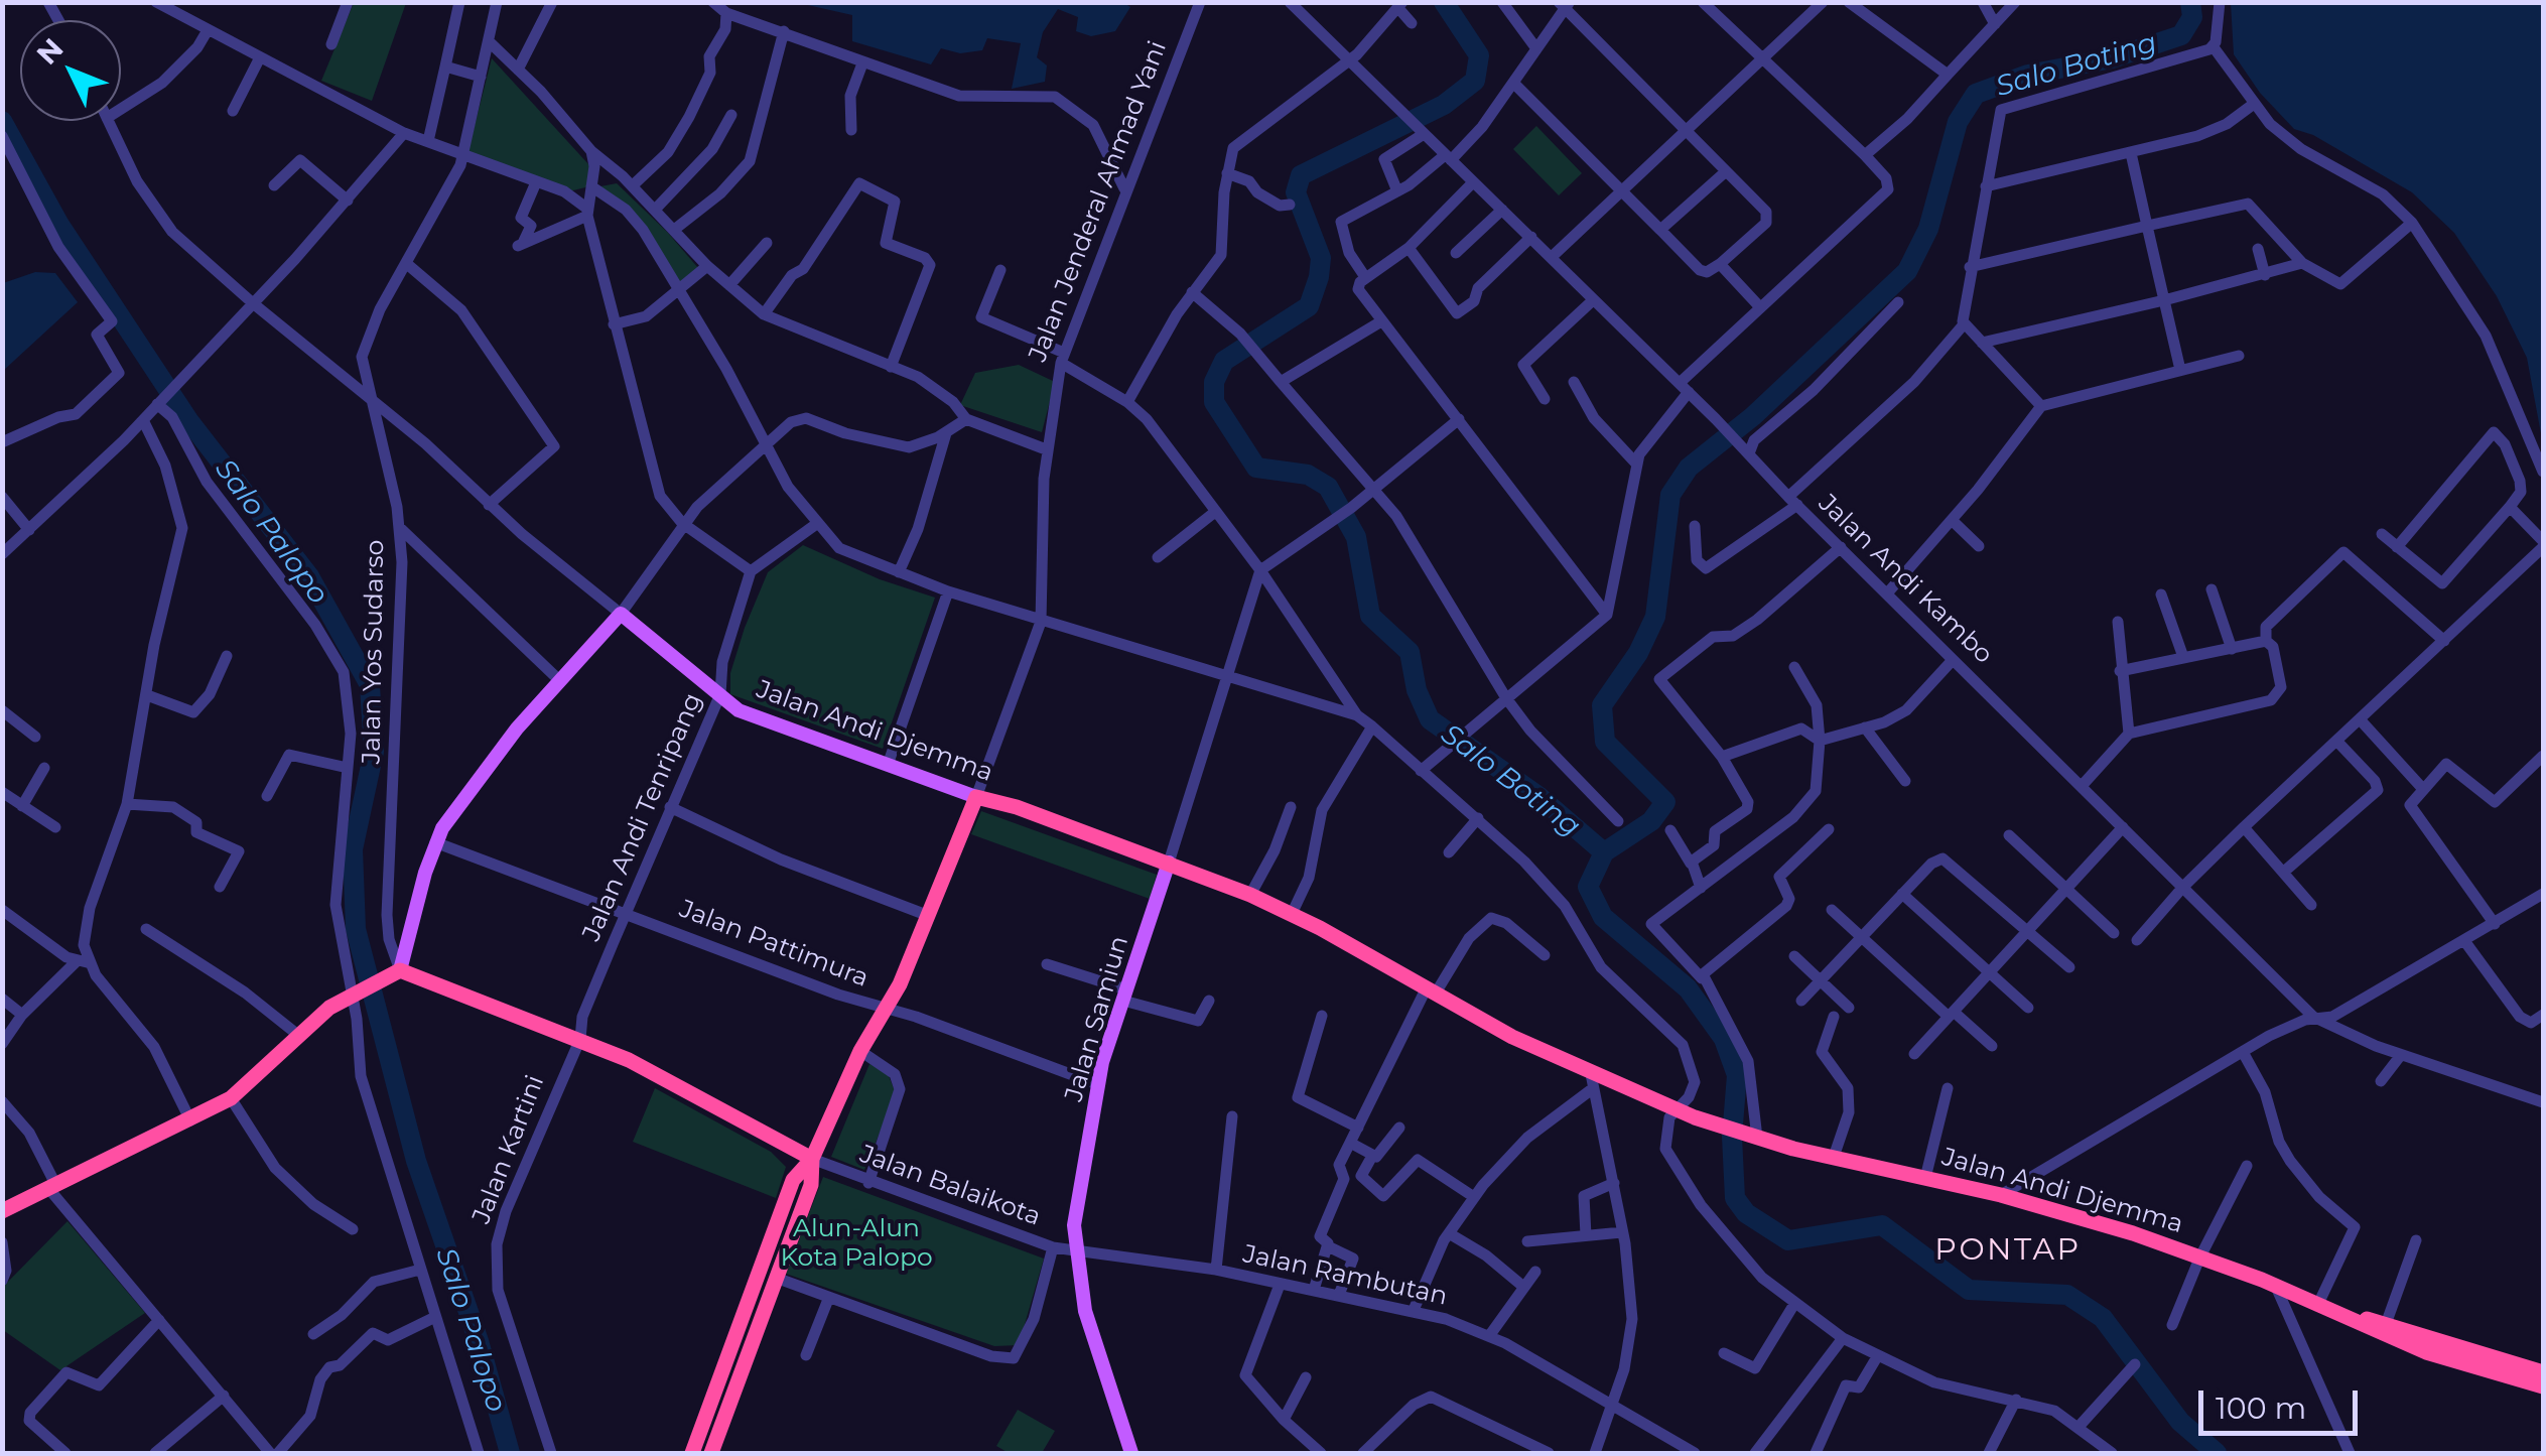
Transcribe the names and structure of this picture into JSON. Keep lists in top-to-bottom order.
{
  "streets": {
    "highway": ["Jalan Jenderal Ahmad Yani", "Jalan Andi Djemma"],
    "main road": ["Jalan Samiun"],
    "street": [
      "Jalan Andi Kambo",
      "Jalan Yos Sudarso",
      "Jalan Andi Tenripang",
      "Jalan Pattimura",
      "Jalan Kartini",
      "Jalan Balaikota",
      "Jalan Rambutan"
    ]
  },
  "crossings": [
    ["Jalan Jenderal Ahmad Yani", "Jalan Andi Djemma"],
    ["Jalan Jenderal Ahmad Yani", "Jalan Pattimura"],
    ["Jalan Jenderal Ahmad Yani", "Jalan Balaikota"],
    ["Jalan Yos Sudarso", "Jalan Andi Djemma"],
    ["Jalan Andi Djemma", "Jalan Andi Tenripang"],
    ["Jalan Andi Djemma", "Jalan Samiun"],
    ["Jalan Andi Tenripang", "Jalan Pattimura"],
    ["Jalan Andi Tenripang", "Jalan Kartini"],
    ["Jalan Pattimura", "Jalan Samiun"],
    ["Jalan Samiun", "Jalan Balaikota"],
    ["Jalan Samiun", "Jalan Rambutan"],
    ["Jalan Balaikota", "Jalan Rambutan"]
  ],
  "districts": ["PONTAP"],
  "water": ["Salo Boting", "Salo Palopo"],
  "parks": ["Alun-Alun Kota Palopo"],
  "scale_bar": "100 m",
  "north": "top left"
}
